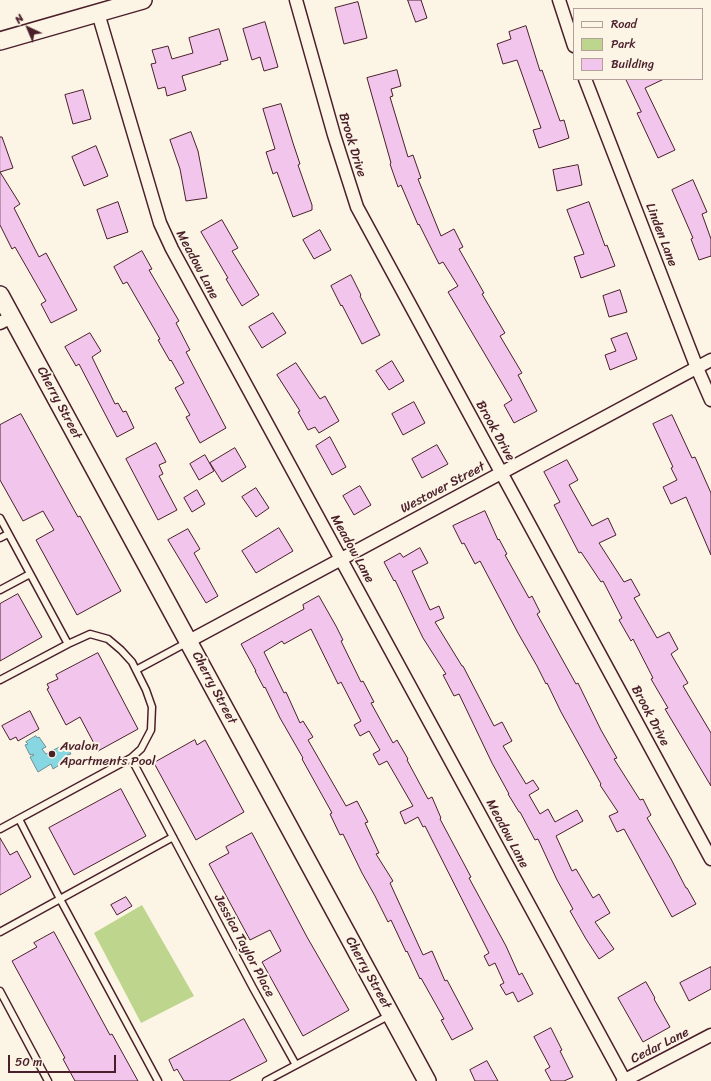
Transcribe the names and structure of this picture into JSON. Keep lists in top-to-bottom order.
{
  "streets": {
    "street": [
      "Brook Drive",
      "Linden Lane",
      "Meadow Lane",
      "Cherry Street",
      "Westover Street",
      "Cedar Lane"
    ],
    "lane": ["Jessica Taylor Place"]
  },
  "crossings": [
    ["Brook Drive", "Westover Street"],
    ["Linden Lane", "Westover Street"],
    ["Meadow Lane", "Westover Street"],
    ["Meadow Lane", "Cedar Lane"],
    ["Cherry Street", "Westover Street"]
  ],
  "places": ["Avalon Apartments Pool"],
  "legend": ["Road", "Park", "Building"],
  "scale_bar": "50 m",
  "north": "top left"
}
